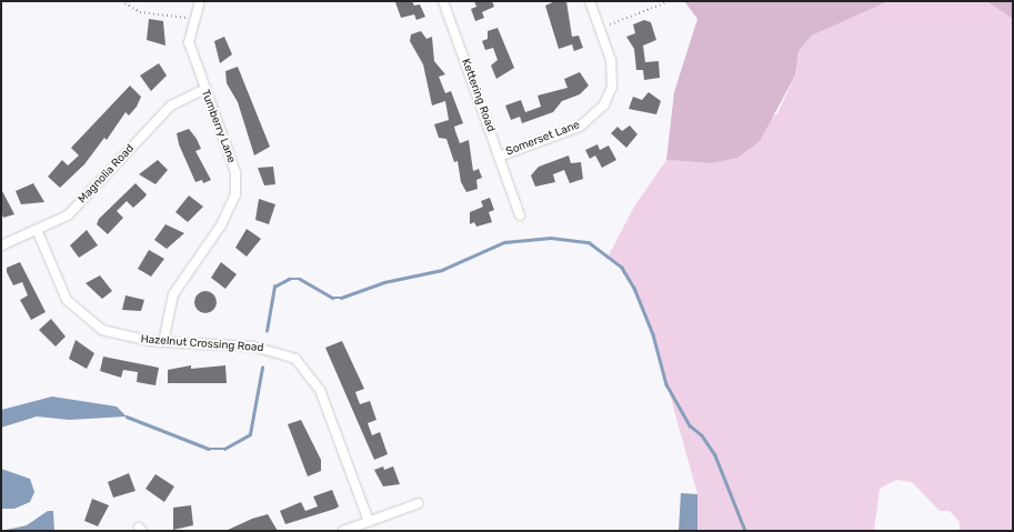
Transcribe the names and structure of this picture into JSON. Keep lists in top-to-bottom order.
{
  "streets": {
    "street": [
      "Kettering Road",
      "Tumberry Lane",
      "Somerset Lane",
      "Magnolia Road",
      "Hazelnut Crossing Road"
    ]
  },
  "crossings": [
    ["Kettering Road", "Somerset Lane"],
    ["Tumberry Lane", "Magnolia Road"],
    ["Tumberry Lane", "Hazelnut Crossing Road"],
    ["Magnolia Road", "Hazelnut Crossing Road"]
  ]
}
